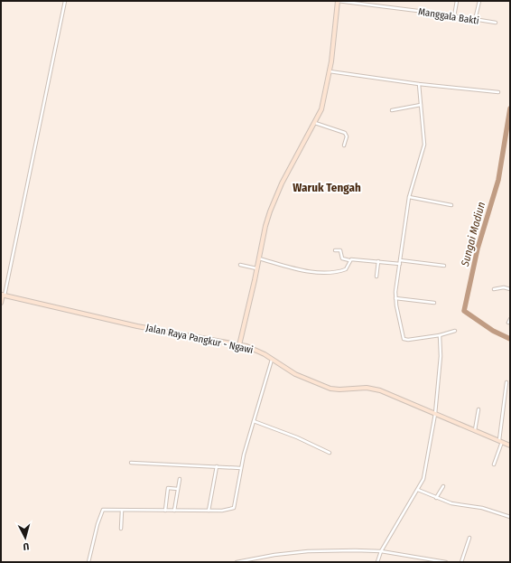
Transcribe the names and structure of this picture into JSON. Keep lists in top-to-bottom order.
{
  "streets": {
    "main road": ["Jalan Raya Pangkur - Ngawi"],
    "street": ["Manggala Bakti"]
  },
  "districts": ["Waruk Tengah"],
  "water": ["Sungai Madiun"],
  "north": "bottom"
}
